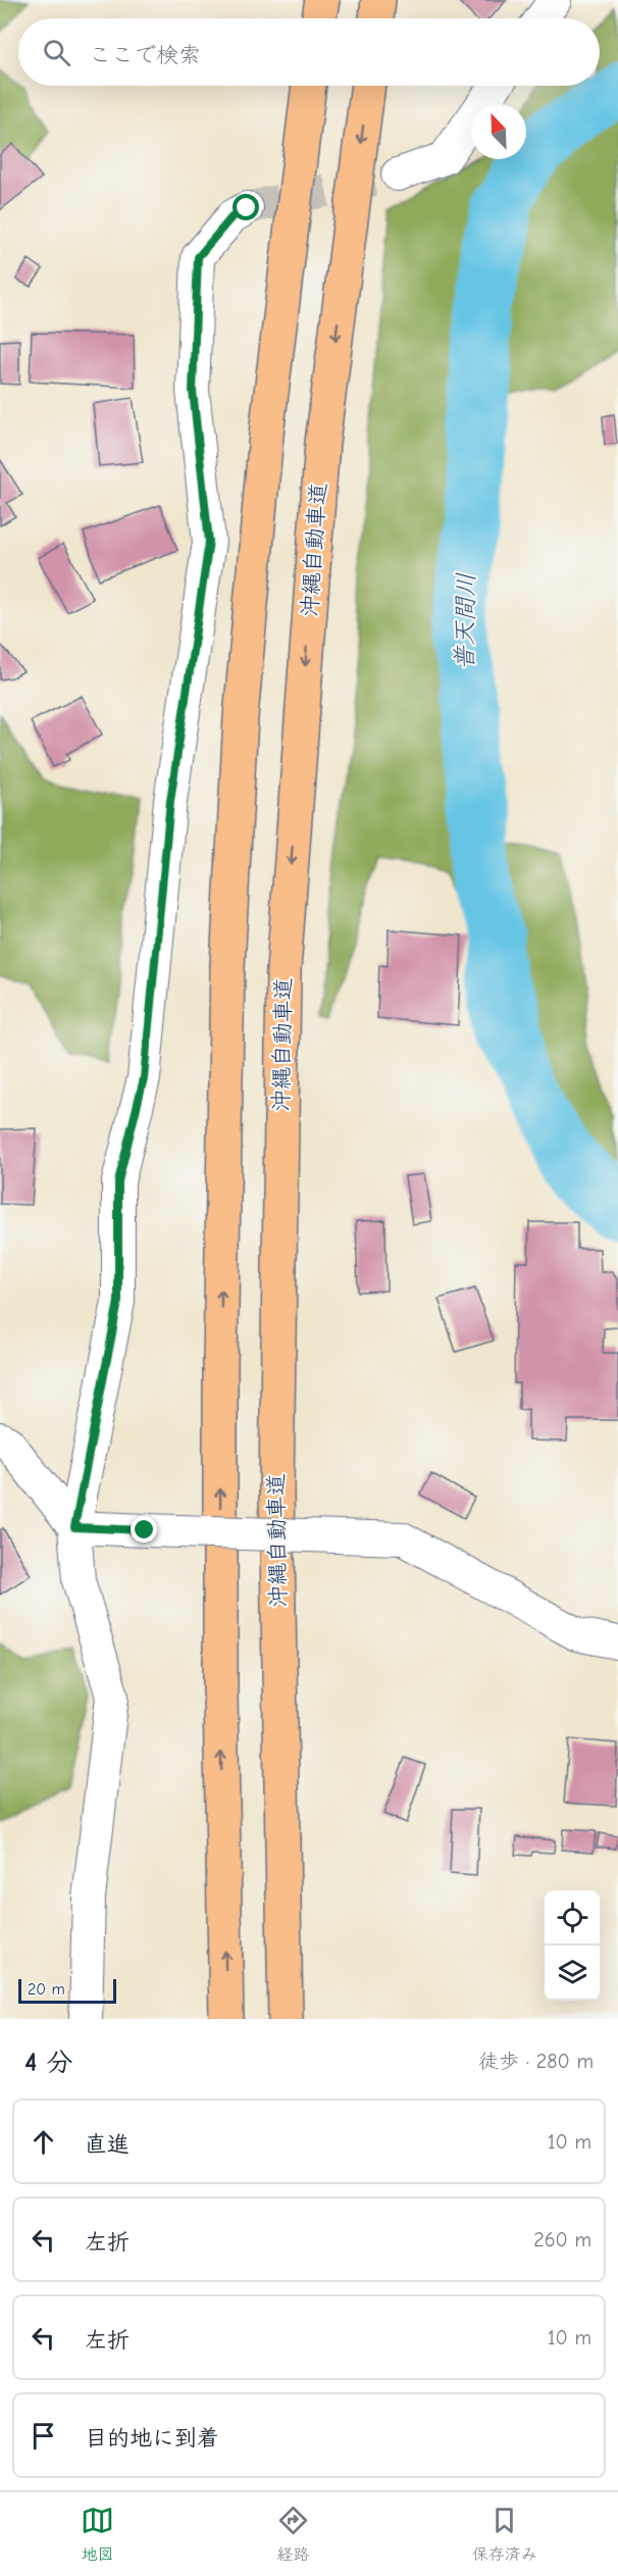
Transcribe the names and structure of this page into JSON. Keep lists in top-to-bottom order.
{
  "streets": {
    "highway": ["沖縄自動車道"]
  },
  "water": ["普天間川"],
  "scale_bar": "20 m",
  "north": "top left",
  "page": {
    "search": "ここで検索",
    "scale": "20 m",
    "heading": ["4 分", "徒歩 · 280 m"],
    "list": [
      ["直進", "10 m"],
      ["左折", "260 m"],
      ["左折", "10 m"],
      "目的地に到着"
    ],
    "nav": ["地図", "経路", "保存済み"]
  }
}
